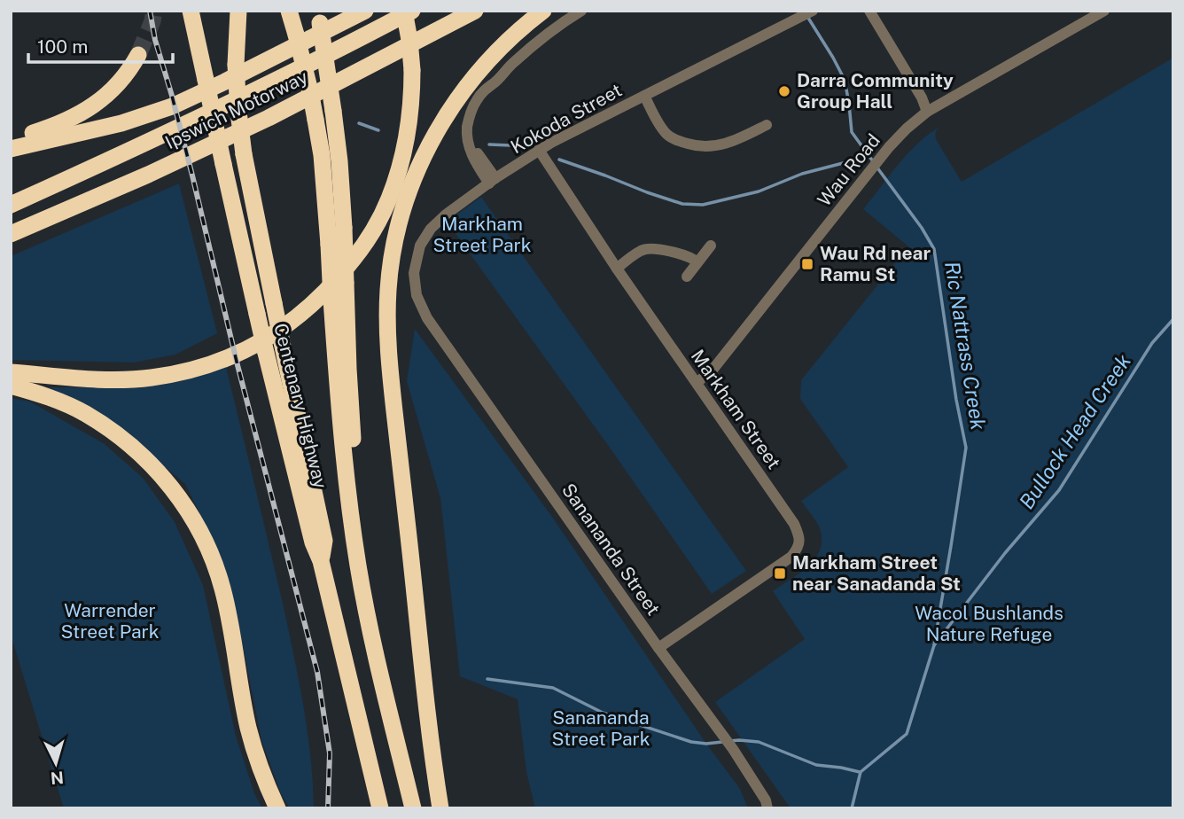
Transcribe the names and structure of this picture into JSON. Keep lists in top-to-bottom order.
{
  "streets": {
    "highway": ["Ipswich Motorway", "Centenary Highway"],
    "street": [
      "Kokoda Street",
      "Wau Road",
      "Markham Street",
      "Sanananda Street"
    ]
  },
  "crossings": [
    ["Kokoda Street", "Markham Street"],
    ["Kokoda Street", "Sanananda Street"],
    ["Wau Road", "Markham Street"],
    ["Markham Street", "Sanananda Street"]
  ],
  "water": ["Ric Nattrass Creek", "Bullock Head Creek"],
  "parks": [
    "Markham Street Park",
    "Warrender Street Park",
    "Wacol Bushlands Nature Refuge",
    "Sanananda Street Park"
  ],
  "places": {
    "other": ["Darra Community Group Hall"],
    "transit": ["Wau Rd near Ramu St", "Markham Street near Sanadanda St"]
  },
  "scale_bar": "100 m",
  "north": "bottom"
}
